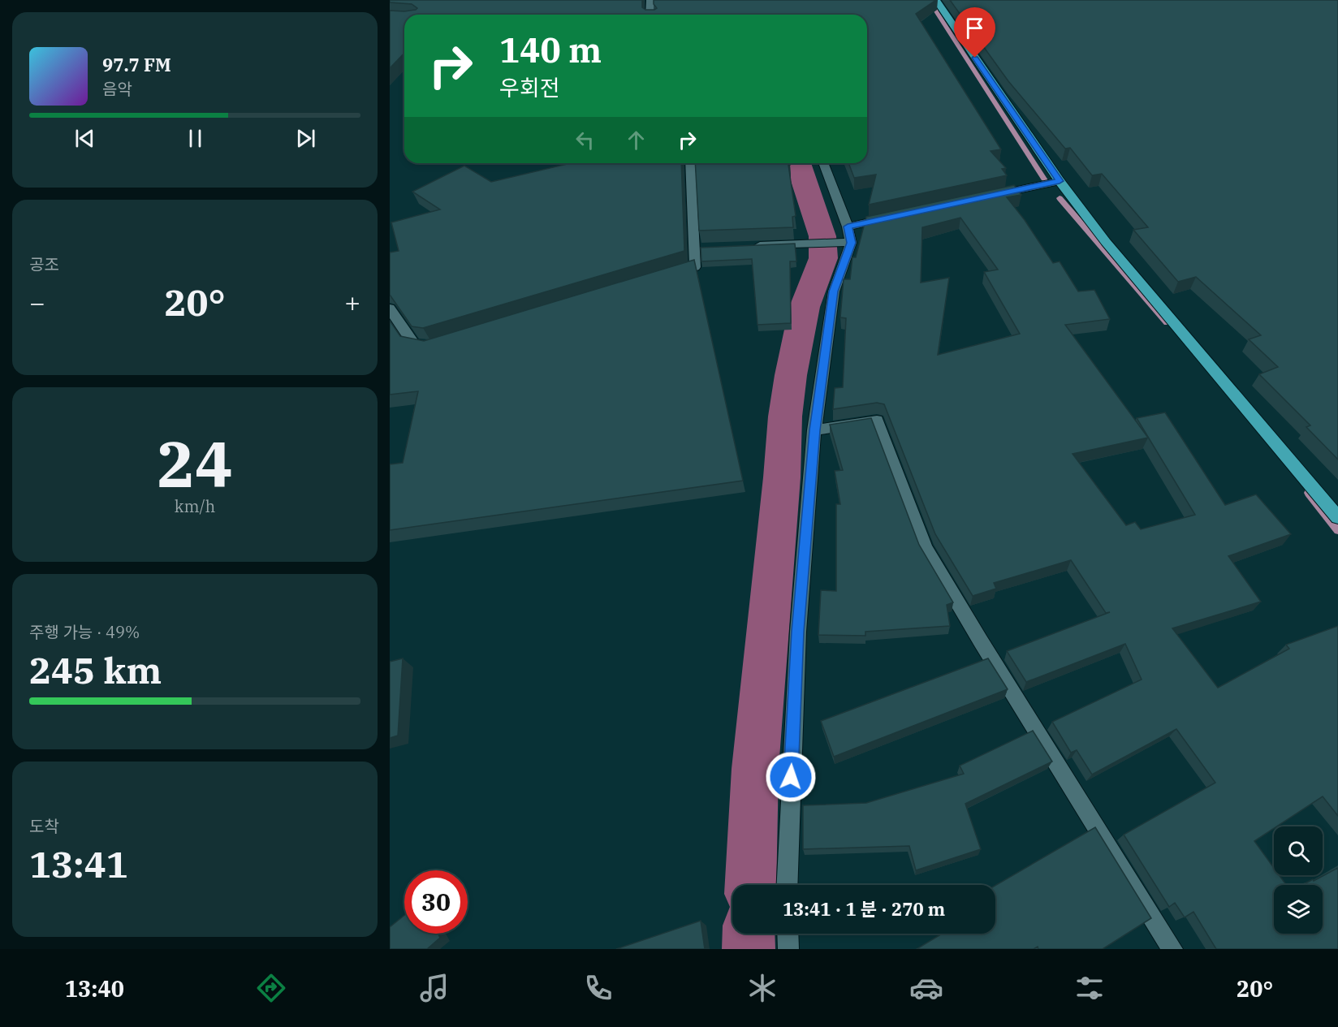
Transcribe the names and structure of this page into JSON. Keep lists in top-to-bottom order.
{
  "page": {
    "turn": ["140 m", "우회전"],
    "song": ["97.7 FM", "음악"],
    "tile": [
      "공조",
      ["24", "km/h"],
      ["주행 가능 · 49%", "245 km"],
      ["도착", "13:41"]
    ],
    "heat": ["−", "20°", "+"],
    "limit": "30",
    "trip": "13:41 · 1 분 · 270 m",
    "tabs": ["13:40", "20°"]
  }
}
